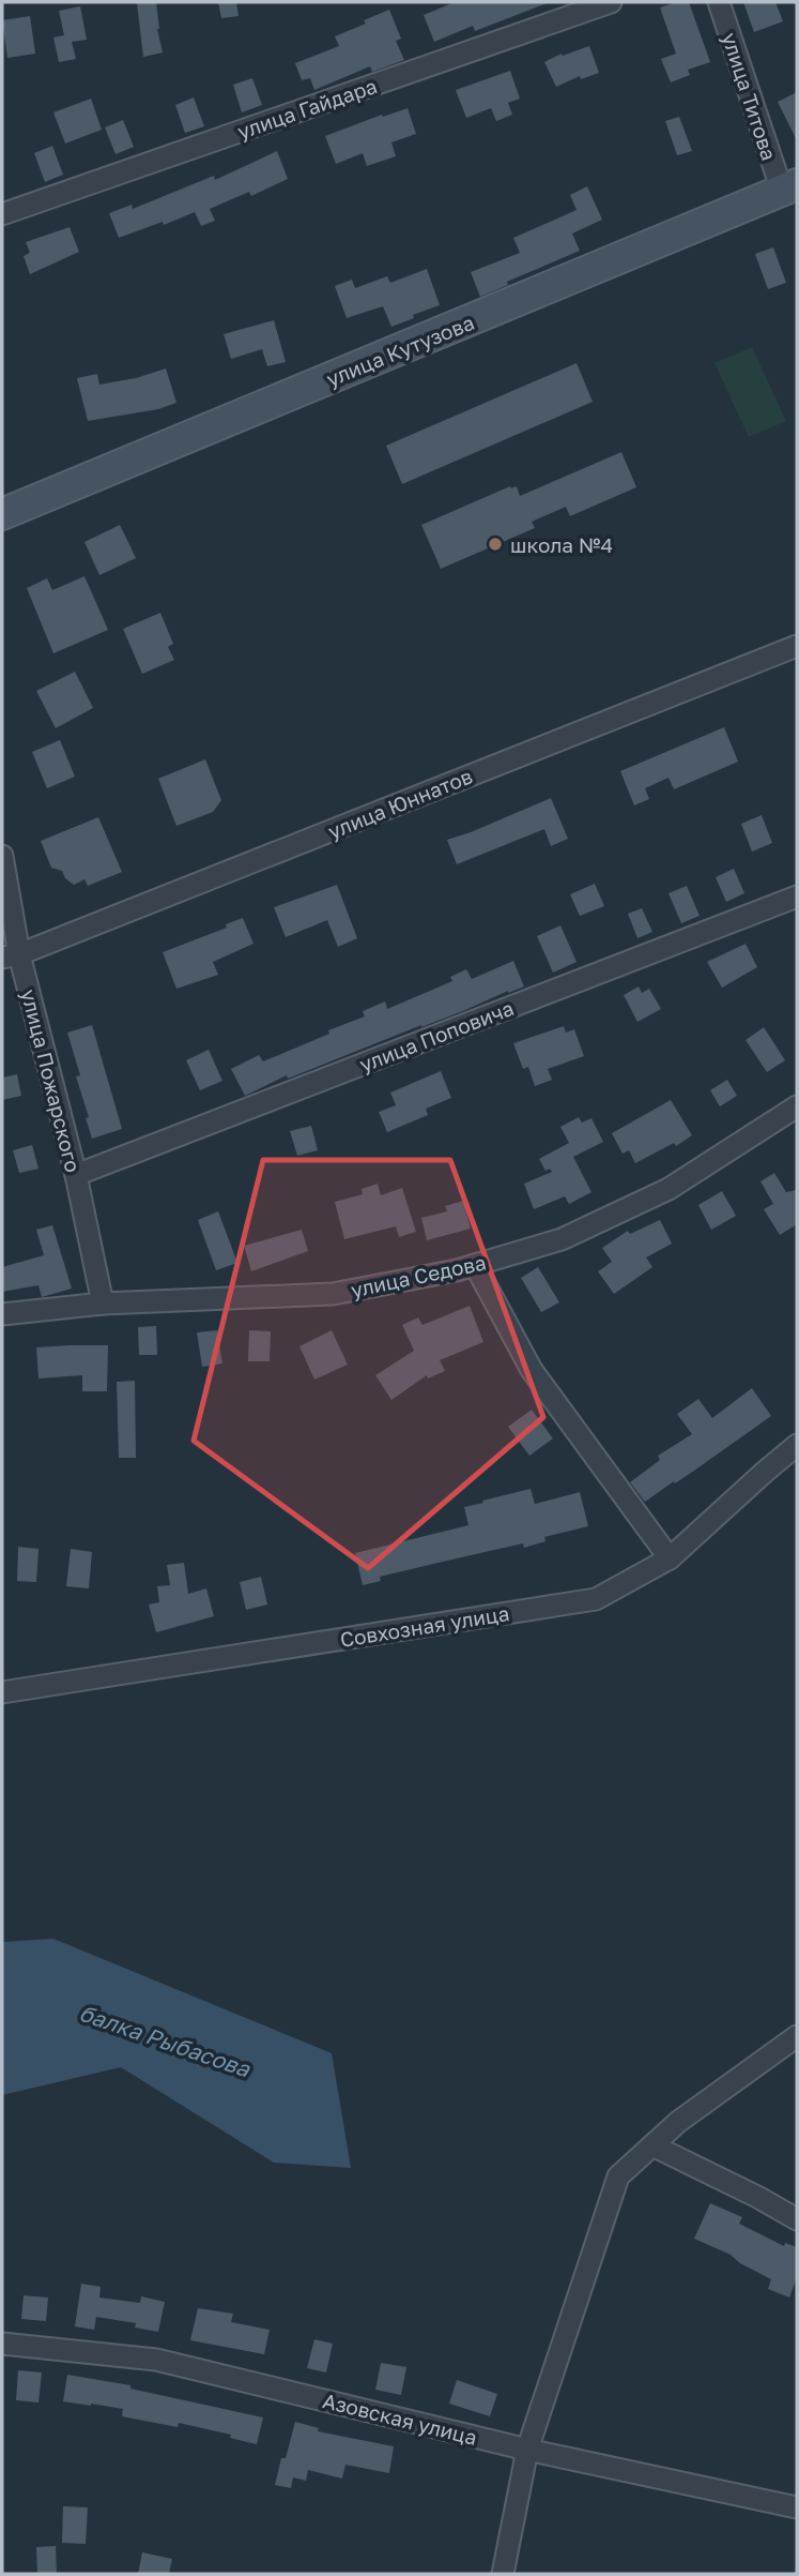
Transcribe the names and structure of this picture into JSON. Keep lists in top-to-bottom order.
{
  "streets": {
    "main road": ["улица Кутузова"],
    "street": [
      "улица Титова",
      "улица Гайдара",
      "улица Юннатов",
      "улица Поповича",
      "улица Пожарского",
      "улица Седова",
      "Совхозная улица",
      "Азовская улица"
    ]
  },
  "crossings": [
    ["улица Титова", "улица Кутузова"],
    ["улица Юннатов", "улица Пожарского"],
    ["улица Поповича", "улица Пожарского"],
    ["улица Пожарского", "улица Седова"]
  ],
  "water": ["балка Рыбасова"],
  "places": ["школа №4"]
}
